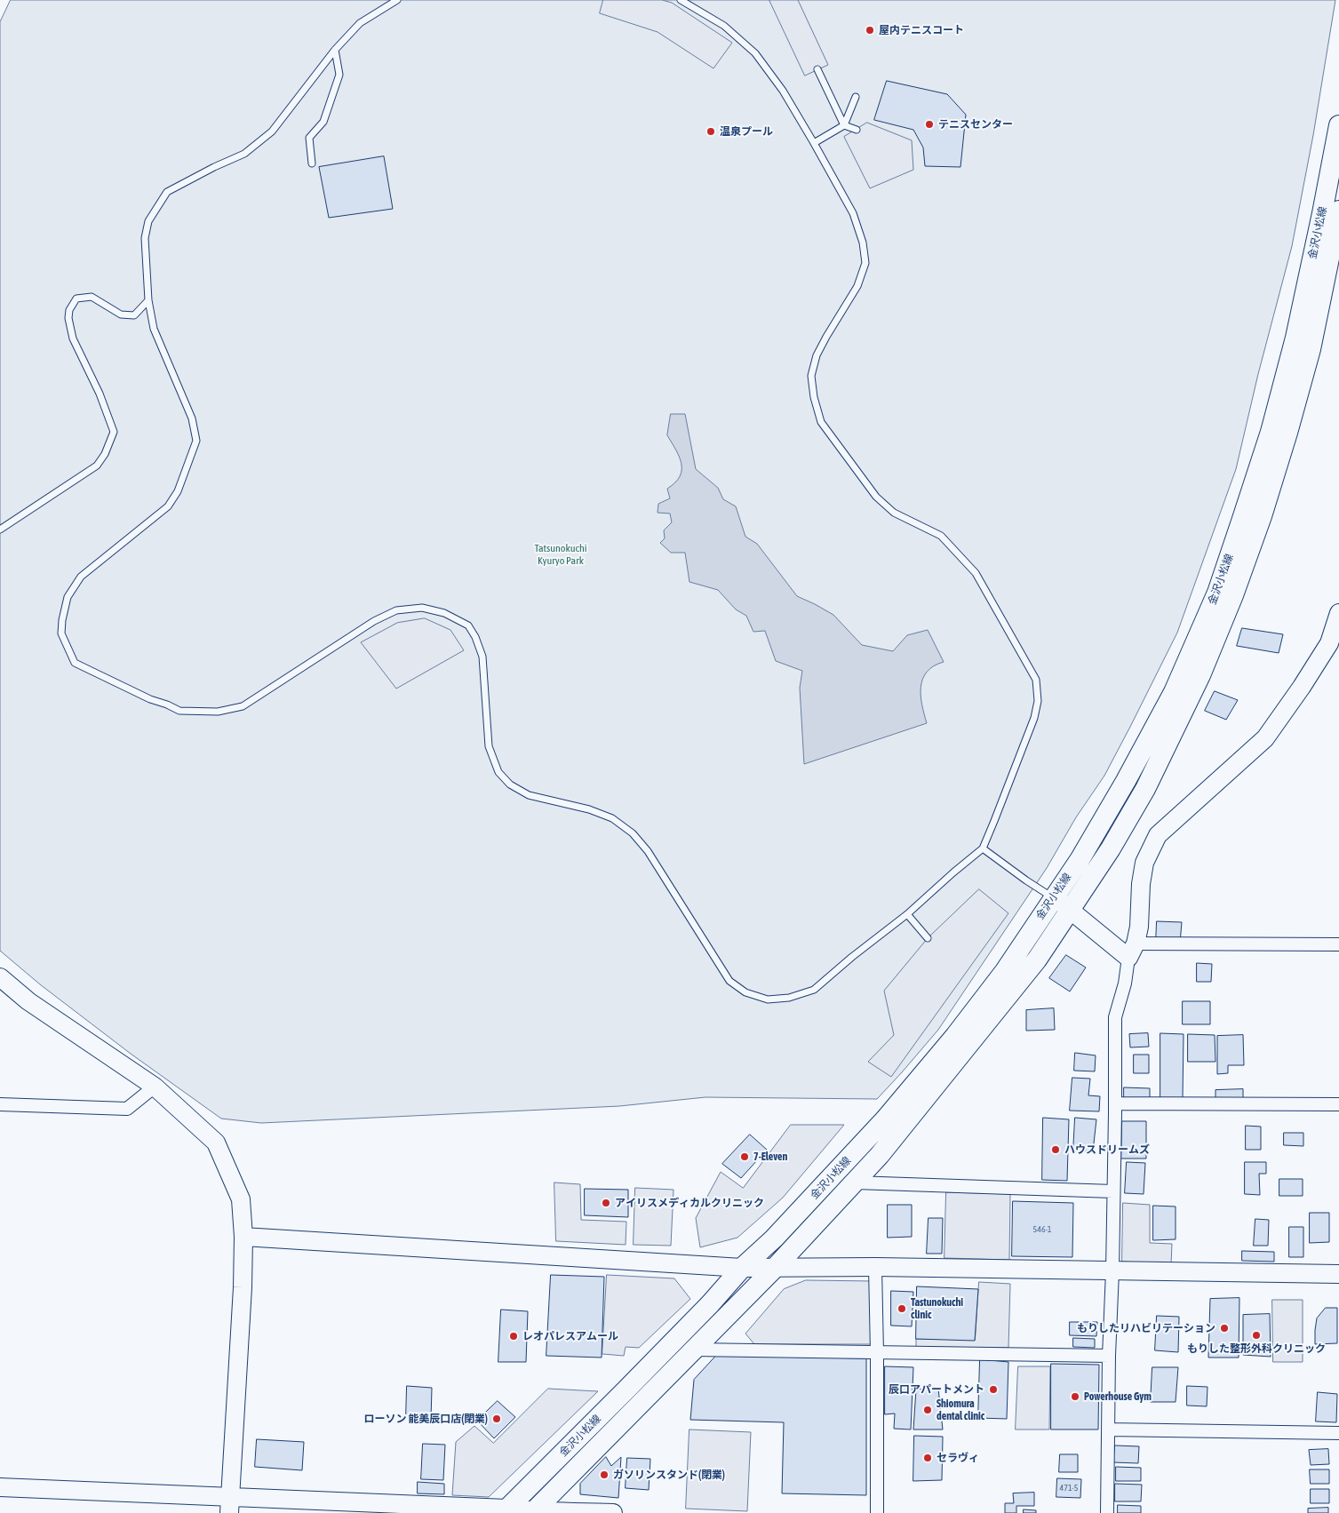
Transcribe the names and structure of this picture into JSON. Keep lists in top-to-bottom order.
{
  "streets": {
    "main road": ["金沢小松線"]
  },
  "parks": ["Tatsunokuchi Kyuryo Park"],
  "places": [
    "屋内テニスコート",
    "テニスセンター",
    "温泉プール",
    "ハウスドリームズ",
    "7-Eleven",
    "アイリスメディカルクリニック",
    "Tastunokuchi clinic",
    "もりしたリハビリテーション",
    "もりした整形外科クリニック",
    "レオパレスアムール",
    "辰口アパートメント",
    "Powerhouse Gym",
    "Shiomura dental clinic",
    "ローソン 能美辰口店(閉業)",
    "セラヴィ",
    "ガソリンスタンド(閉業)"
  ],
  "house_numbers": ["546-1", "471-5"]
}
